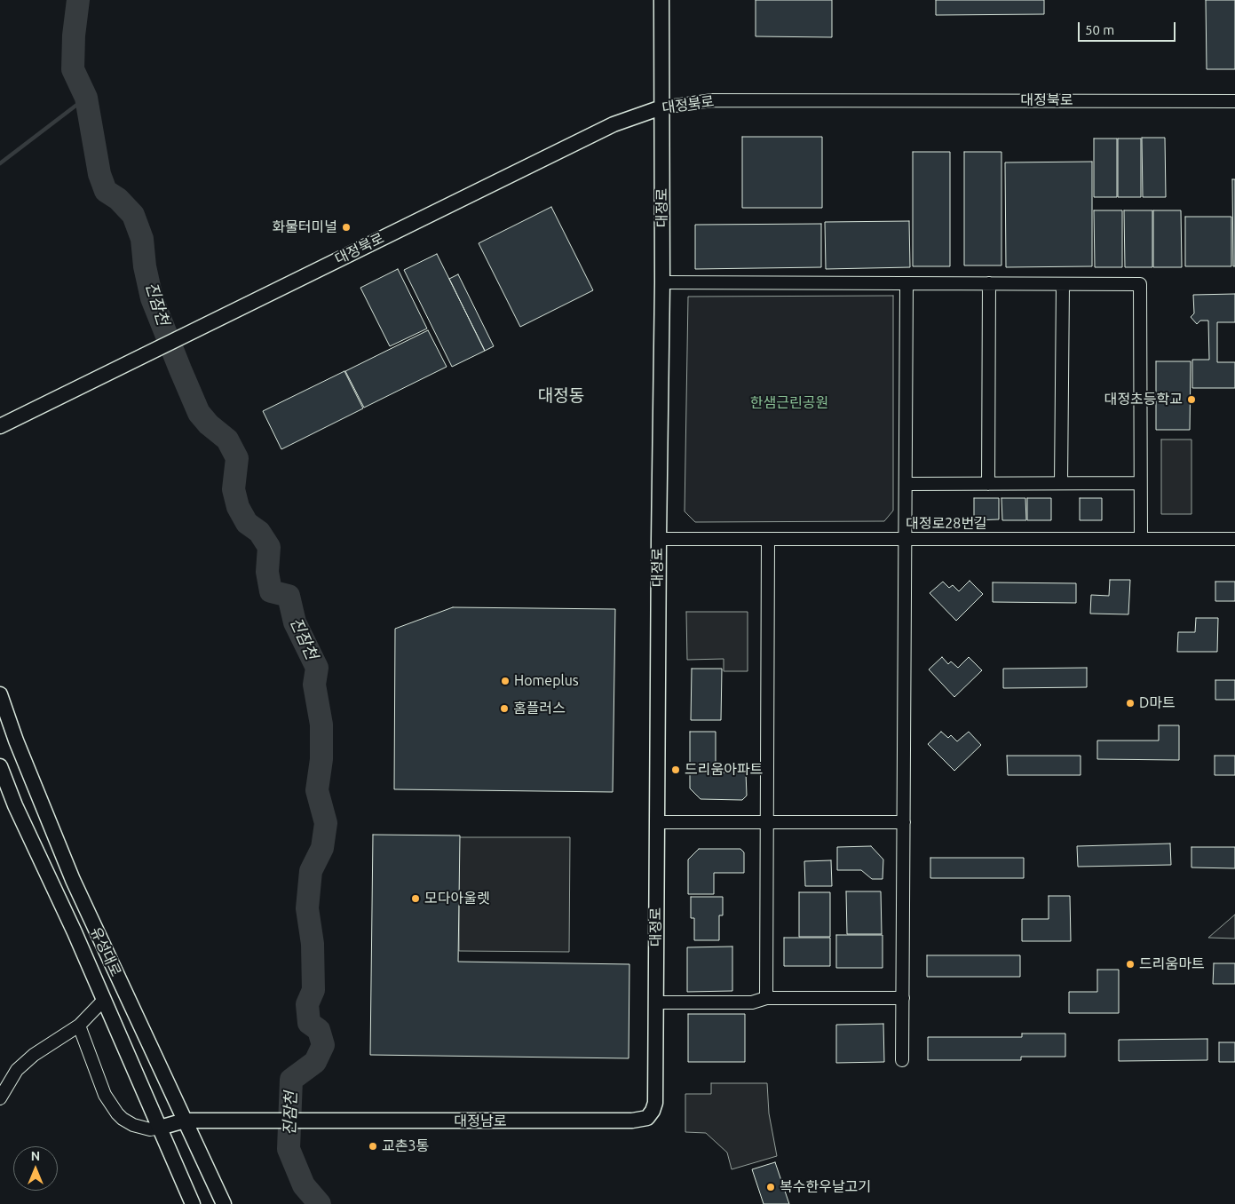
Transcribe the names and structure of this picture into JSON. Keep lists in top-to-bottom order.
{
  "streets": {
    "street": [
      "대정북로",
      "대정로",
      "대정로28번길",
      "유성대로",
      "대정남로"
    ]
  },
  "crossings": [
    ["대정북로", "대정로"],
    ["대정로", "대정로28번길"],
    ["대정로", "대정남로"],
    ["유성대로", "대정남로"]
  ],
  "districts": ["대정동"],
  "water": ["진잠천"],
  "parks": ["한샘근린공원"],
  "places": [
    "화물터미널",
    "대정초등학교",
    "Homeplus",
    "D마트",
    "홈플러스",
    "드리움아파트",
    "모다아울렛",
    "드리움마트",
    "교촌3통",
    "복수한우날고기"
  ],
  "scale_bar": "50 m",
  "north": "top"
}
